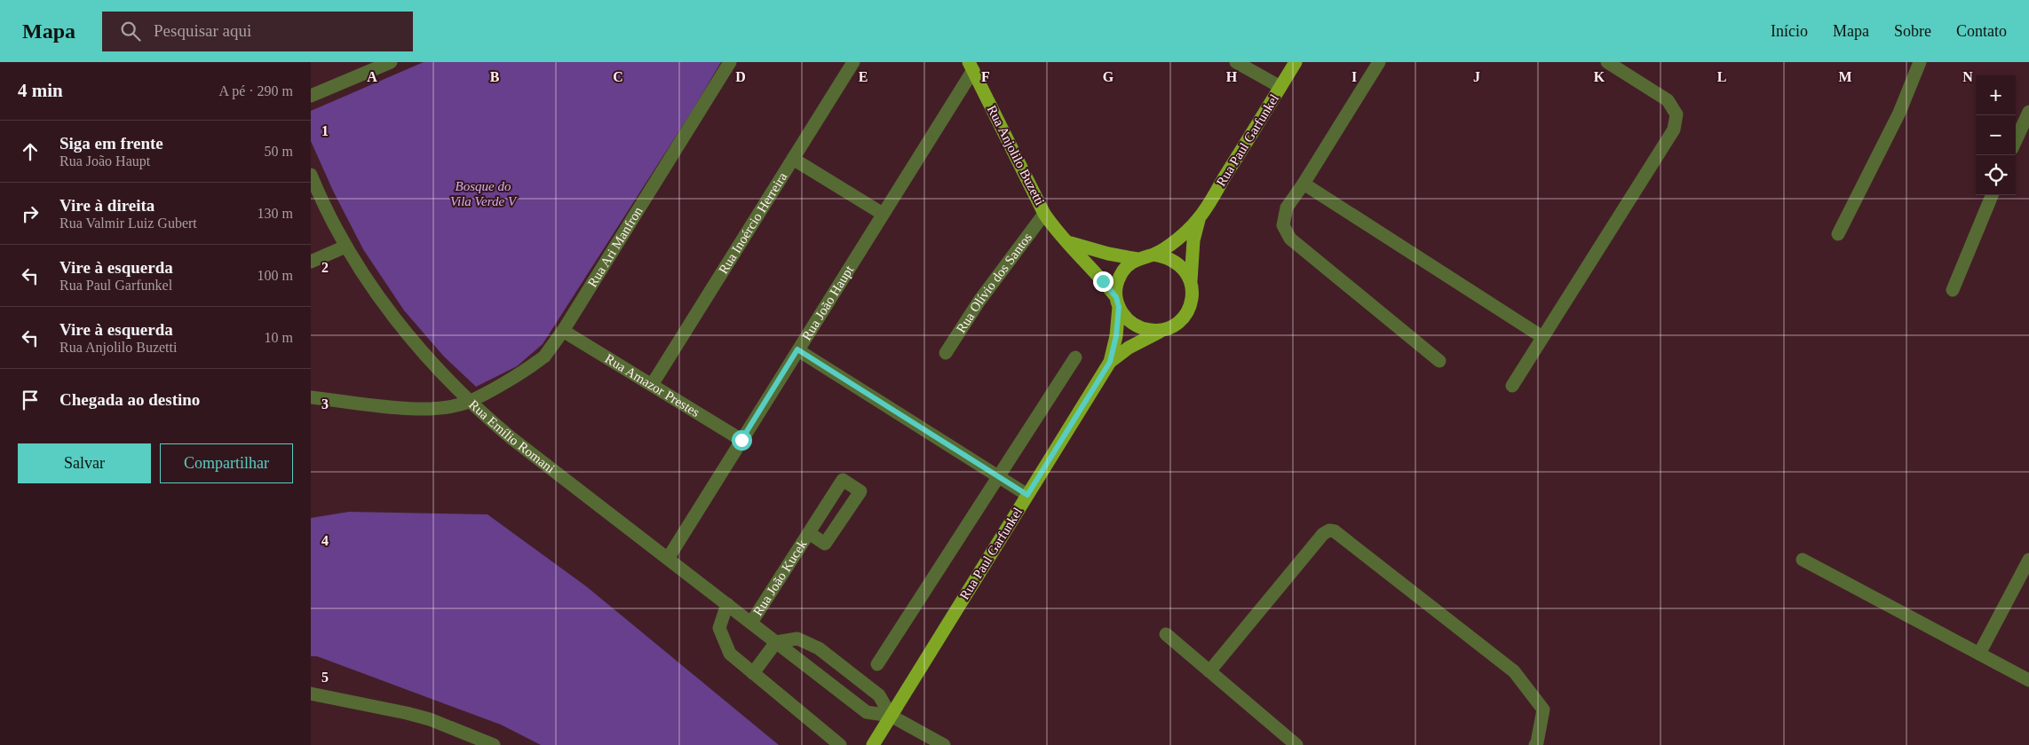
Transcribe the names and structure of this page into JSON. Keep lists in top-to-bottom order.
{
  "streets": {
    "main road": ["Rua Paul Garfunkel", "Rua Anjolilo Buzetti"],
    "street": [
      "Rua Inoércio Herreira",
      "Rua Ari Manfron",
      "Rua Olívio dos Santos",
      "Rua João Haupt",
      "Rua Amazor Prestes",
      "Rua Emílio Romani",
      "Rua João Kucek"
    ]
  },
  "crossings": [
    ["Rua Paul Garfunkel", "Rua Anjolilo Buzetti"],
    ["Rua Paul Garfunkel", "Rua Emílio Romani"],
    ["Rua Anjolilo Buzetti", "Rua Olívio dos Santos"],
    ["Rua Anjolilo Buzetti", "Rua João Haupt"],
    ["Rua Inoércio Herreira", "Rua Amazor Prestes"],
    ["Rua Ari Manfron", "Rua Amazor Prestes"],
    ["Rua Ari Manfron", "Rua Emílio Romani"],
    ["Rua João Haupt", "Rua Amazor Prestes"],
    ["Rua João Haupt", "Rua Emílio Romani"],
    ["Rua Emílio Romani", "Rua João Kucek"]
  ],
  "parks": ["Bosque do Vila Verde V"],
  "page": {
    "header": "Mapa",
    "search": "Pesquisar aqui",
    "nav": [
      "Início",
      "Mapa",
      "Sobre",
      "Contato"
    ],
    "heading": ["4 min", "A pé · 290 m"],
    "map_buttons": ["+", "−"],
    "list": [
      ["Siga em frente", "Rua João Haupt", "50 m"],
      ["Vire à direita", "Rua Valmir Luiz Gubert", "130 m"],
      ["Vire à esquerda", "Rua Paul Garfunkel", "100 m"],
      ["Vire à esquerda", "Rua Anjolilo Buzetti", "10 m"],
      "Chegada ao destino"
    ],
    "buttons": ["Salvar", "Compartilhar"]
  },
  "grid": {
    "columns": [
      "A",
      "B",
      "C",
      "D",
      "E",
      "F",
      "G",
      "H",
      "I",
      "J",
      "K",
      "L",
      "M",
      "N"
    ],
    "rows": [
      "1",
      "2",
      "3",
      "4",
      "5"
    ]
  }
}
